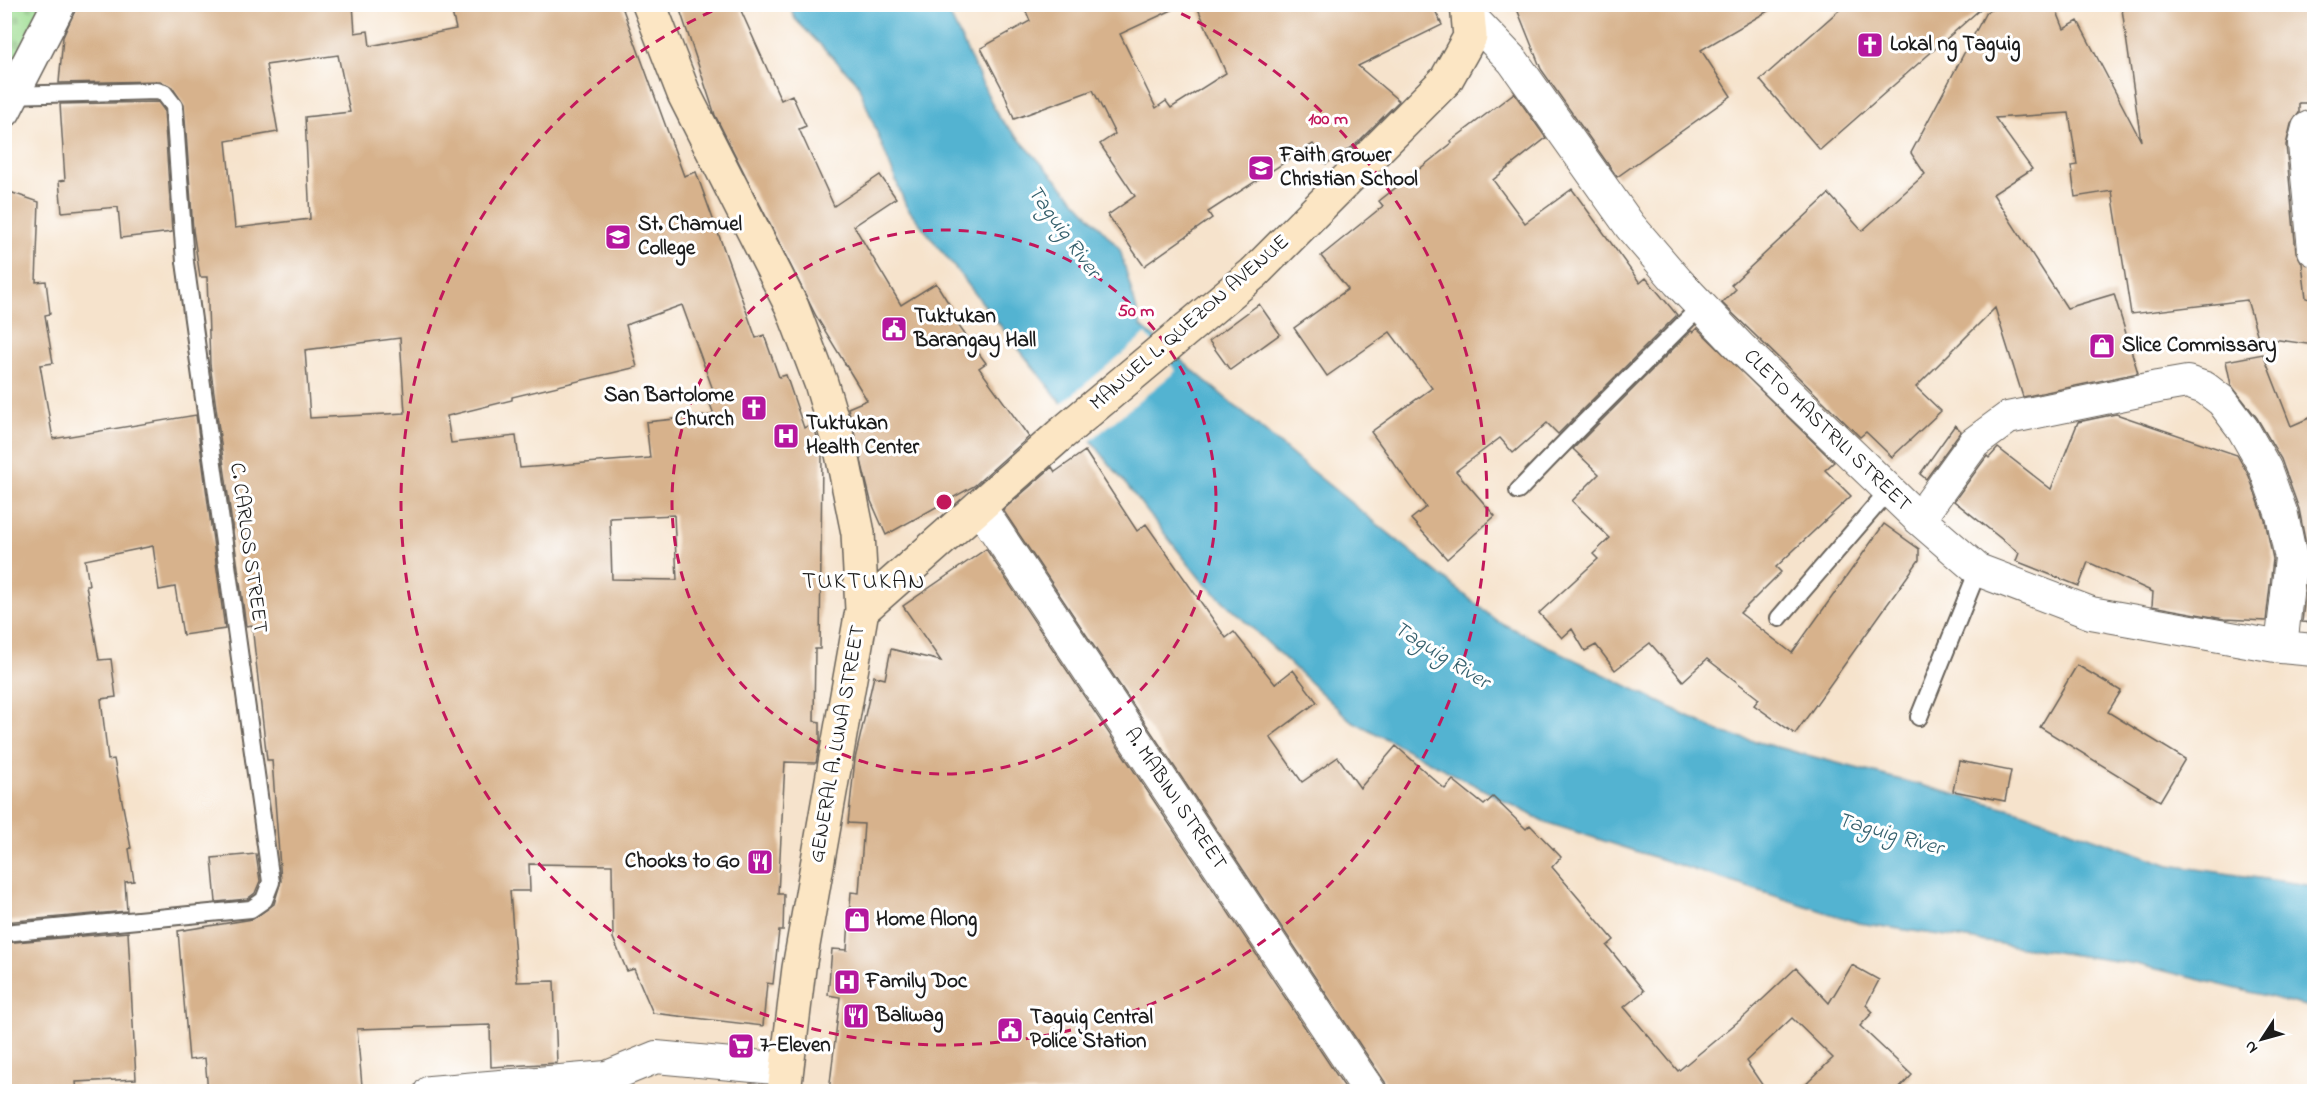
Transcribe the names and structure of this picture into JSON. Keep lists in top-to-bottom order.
{
  "streets": {
    "main road": ["MANUEL L. QUEZON AVENUE", "GENERAL A. LUNA STREET"],
    "street": ["CLETO MASTRILI STREET", "A. MABINI STREET"],
    "lane": ["C. CARLOS STREET"]
  },
  "crossings": [
    ["MANUEL L. QUEZON AVENUE", "CLETO MASTRILI STREET"],
    ["MANUEL L. QUEZON AVENUE", "GENERAL A. LUNA STREET"],
    ["MANUEL L. QUEZON AVENUE", "A. MABINI STREET"]
  ],
  "districts": ["TUKTUKAN"],
  "water": ["Taguig River"],
  "places": {
    "church": ["Lokal ng Taguig", "San Bartolome Church"],
    "school or university": ["Faith Grower Christian School", "St. Chamuel College"],
    "public building": ["Tuktukan Barangay Hall", "Taguig Central Police Station"],
    "shop": ["Slice Commissary", "Home Along"],
    "hospital": ["Tuktukan Health Center", "Family Doc"],
    "restaurant": ["Chooks to Go", "Baliwag"],
    "supermarket": ["7-Eleven"]
  },
  "north": "bottom left",
  "rings": ["100 m", "50 m"]
}
